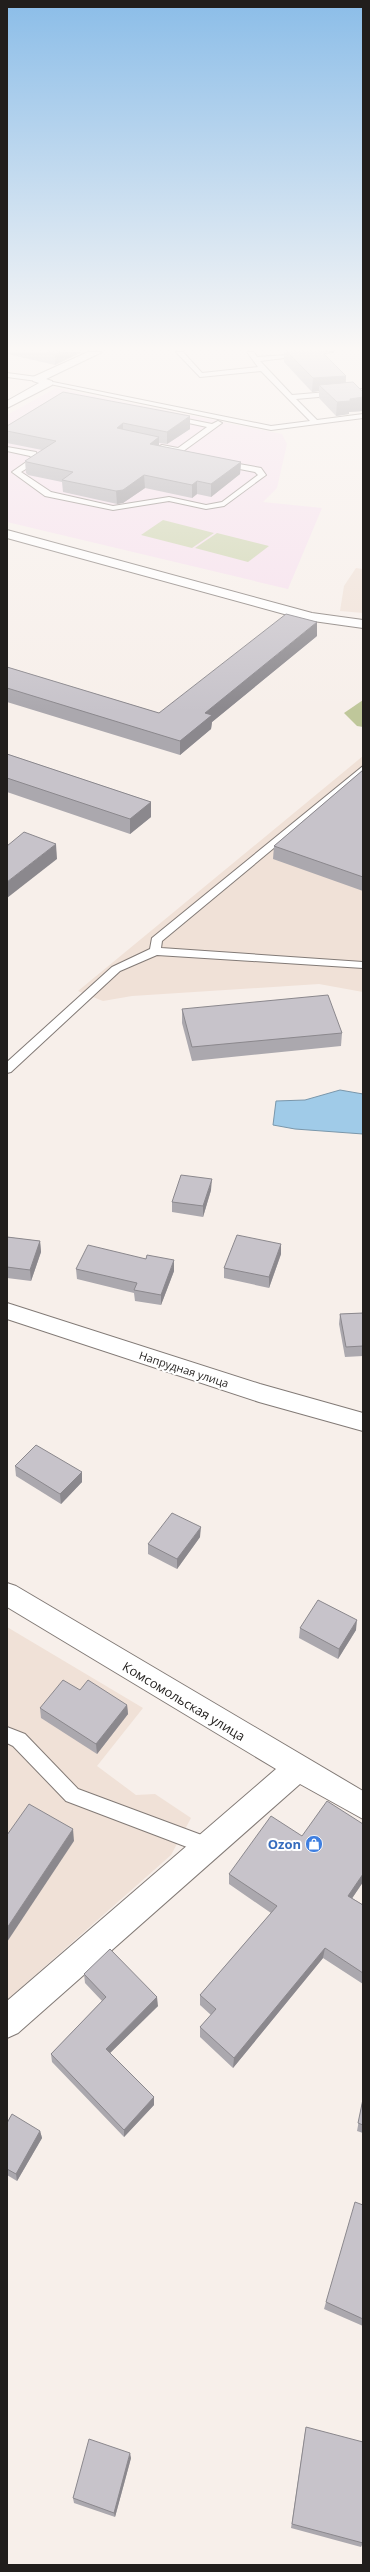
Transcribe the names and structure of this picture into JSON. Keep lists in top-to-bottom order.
{
  "streets": {
    "street": ["Напрудная улица", "Комсомольская улица"]
  },
  "places": {
    "shop": ["Ozon"]
  }
}
